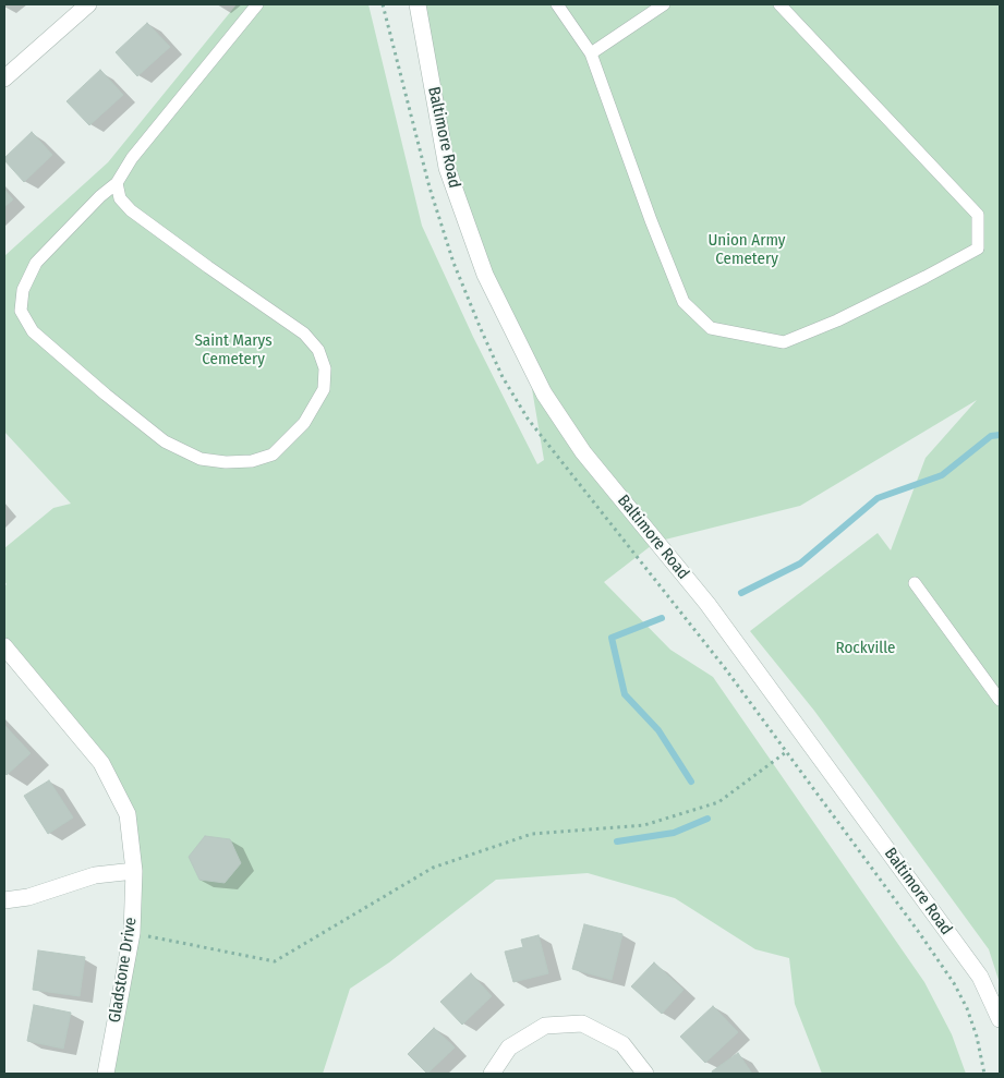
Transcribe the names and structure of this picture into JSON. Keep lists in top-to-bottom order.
{
  "streets": {
    "street": ["Baltimore Road", "Gladstone Drive"]
  },
  "parks": ["Union Army Cemetery", "Saint Marys Cemetery", "Rockville"]
}
